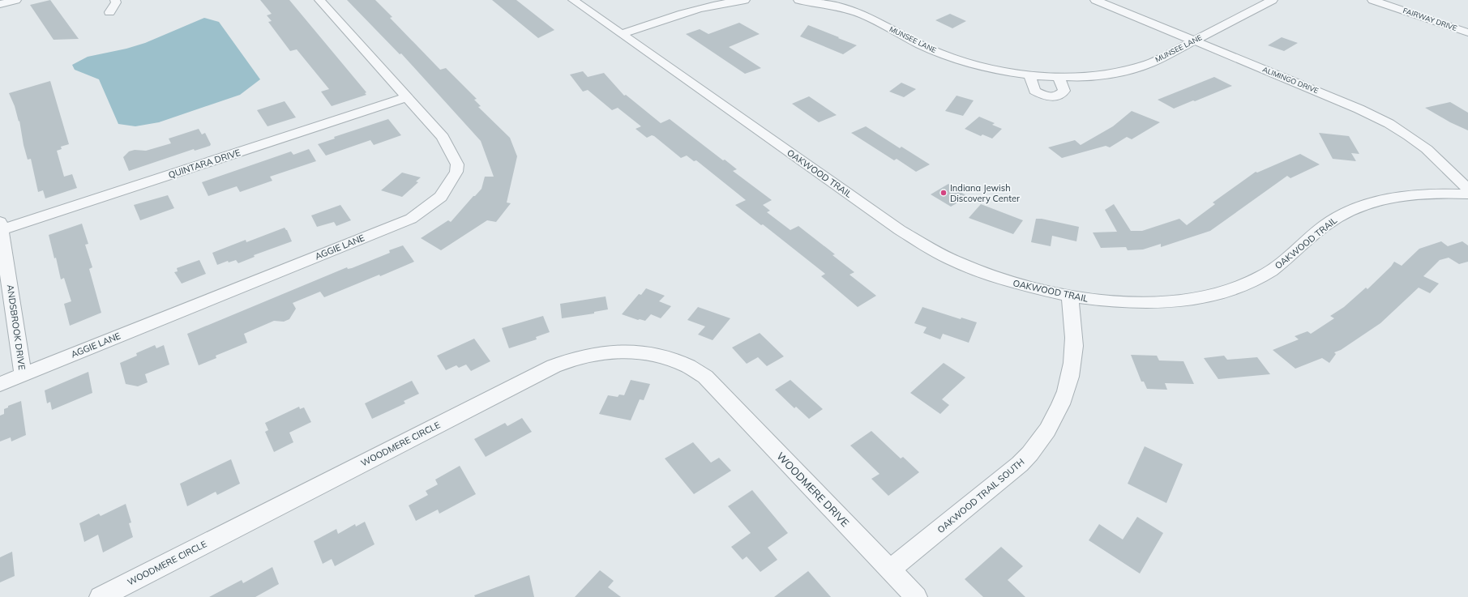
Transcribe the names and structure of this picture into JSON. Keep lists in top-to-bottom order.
{
  "streets": {
    "street": [
      "FAIRWAY DRIVE",
      "MUNSEE LANE",
      "ALIMINGO DRIVE",
      "QUINTARA DRIVE",
      "OAKWOOD TRAIL",
      "AGGIE LANE",
      "ANDSBROOK DRIVE",
      "WOODMERE CIRCLE",
      "WOODMERE DRIVE",
      "OAKWOOD TRAIL SOUTH"
    ]
  },
  "crossings": [
    ["MUNSEE LANE", "ALIMINGO DRIVE"],
    ["QUINTARA DRIVE", "AGGIE LANE"],
    ["QUINTARA DRIVE", "ANDSBROOK DRIVE"],
    ["OAKWOOD TRAIL", "OAKWOOD TRAIL SOUTH"],
    ["AGGIE LANE", "ANDSBROOK DRIVE"],
    ["WOODMERE CIRCLE", "WOODMERE DRIVE"],
    ["WOODMERE DRIVE", "OAKWOOD TRAIL SOUTH"]
  ],
  "places": ["Indiana Jewish Discovery Center"]
}
